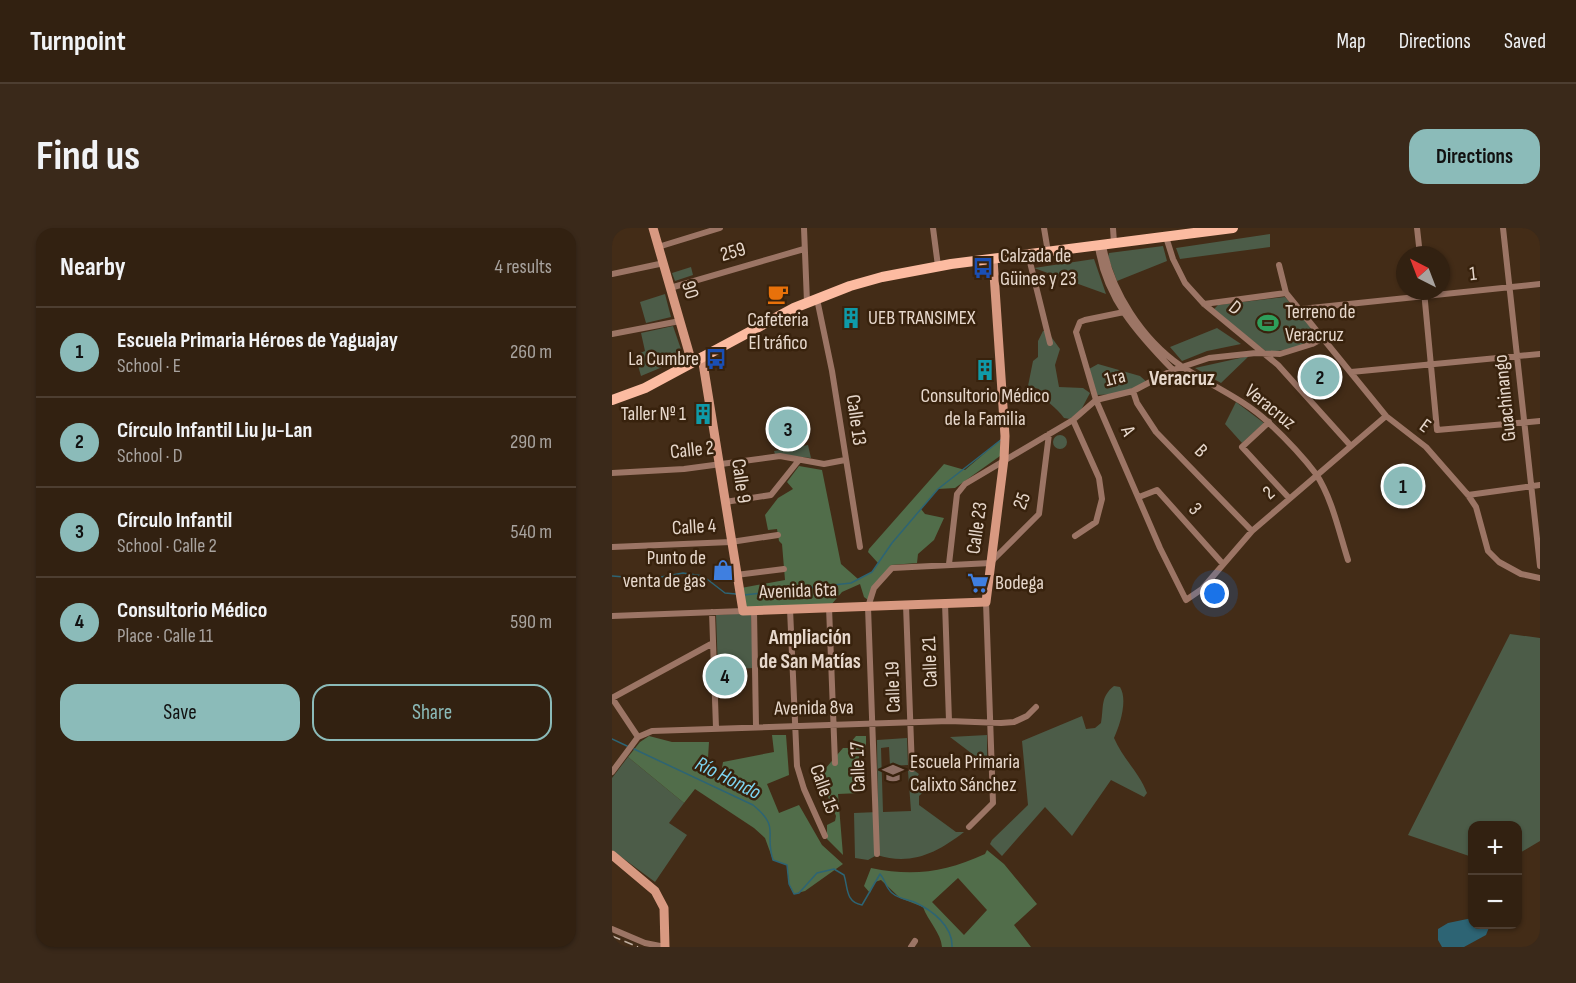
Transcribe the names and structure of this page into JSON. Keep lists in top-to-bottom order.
{
  "streets": {
    "street": [
      "259",
      "1",
      "90",
      "D",
      "1ra",
      "Guachinango",
      "Veracruz",
      "Calle 13",
      "E",
      "A",
      "Calle 2",
      "B",
      "Calle 9",
      "2",
      "25",
      "3",
      "Calle 4",
      "Calle 23",
      "Avenida 6ta",
      "Calle 21",
      "Calle 19",
      "Avenida 8va",
      "Calle 17",
      "Calle 15"
    ]
  },
  "crossings": [
    ["259", "90"],
    ["259", "Calle 13"],
    ["1", "Guachinango"],
    ["1", "E"],
    ["D", "1ra"],
    ["D", "2"],
    ["1ra", "Veracruz"],
    ["1ra", "E"],
    ["1ra", "A"],
    ["1ra", "B"],
    ["1ra", "25"],
    ["1ra", "Calle 23"],
    ["Veracruz", "A"],
    ["Veracruz", "2"],
    ["Calle 13", "Calle 2"],
    ["E", "2"],
    ["A", "2"],
    ["A", "3"],
    ["Calle 2", "Calle 9"],
    ["B", "2"],
    ["Calle 9", "Calle 4"],
    ["Calle 9", "Avenida 6ta"],
    ["2", "3"],
    ["25", "Calle 23"],
    ["Calle 23", "Avenida 6ta"],
    ["Calle 23", "Avenida 8va"],
    ["Avenida 6ta", "Calle 21"],
    ["Avenida 6ta", "Calle 19"],
    ["Avenida 6ta", "Calle 17"],
    ["Avenida 6ta", "Calle 15"],
    ["Calle 21", "Avenida 8va"],
    ["Calle 19", "Avenida 8va"],
    ["Avenida 8va", "Calle 17"],
    ["Avenida 8va", "Calle 15"]
  ],
  "districts": ["Veracruz", "Ampliación de San Matías"],
  "water": ["Río Hondo"],
  "places": {
    "bus stop": ["Calzada de Güines y 23", "La Cumbre"],
    "cafe": ["Cafeteria El tráfico"],
    "building": ["UEB TRANSIMEX", "Consultorio Médico de la Familia", "Taller Nº 1"],
    "sports": ["Terreno de Veracruz"],
    "shop": ["Punto de venta de gas"],
    "supermarket": ["Bodega"],
    "school or university": ["Escuela Primaria Calixto Sánchez"]
  },
  "north": "top left",
  "page": {
    "header": "Turnpoint",
    "nav": ["Map", "Directions", "Saved"],
    "buttons": [
      "Directions",
      ["Save", "Share"]
    ],
    "title": "Find us",
    "heading": ["Nearby", "4 results"],
    "list": [
      {
        "mark": "1",
        "name": "Escuela Primaria Héroes de Yaguajay",
        "note": "School · E",
        "value": "260 m"
      },
      {
        "mark": "2",
        "name": "Círculo Infantil Liu Ju-Lan",
        "note": "School · D",
        "value": "290 m"
      },
      {
        "mark": "3",
        "name": "Círculo Infantil",
        "note": "School · Calle 2",
        "value": "540 m"
      },
      {
        "mark": "4",
        "name": "Consultorio Médico",
        "note": "Place · Calle 11",
        "value": "590 m"
      }
    ],
    "pins": [
      "2",
      "3",
      "1",
      "4"
    ],
    "map_buttons": ["+", "−"]
  }
}
